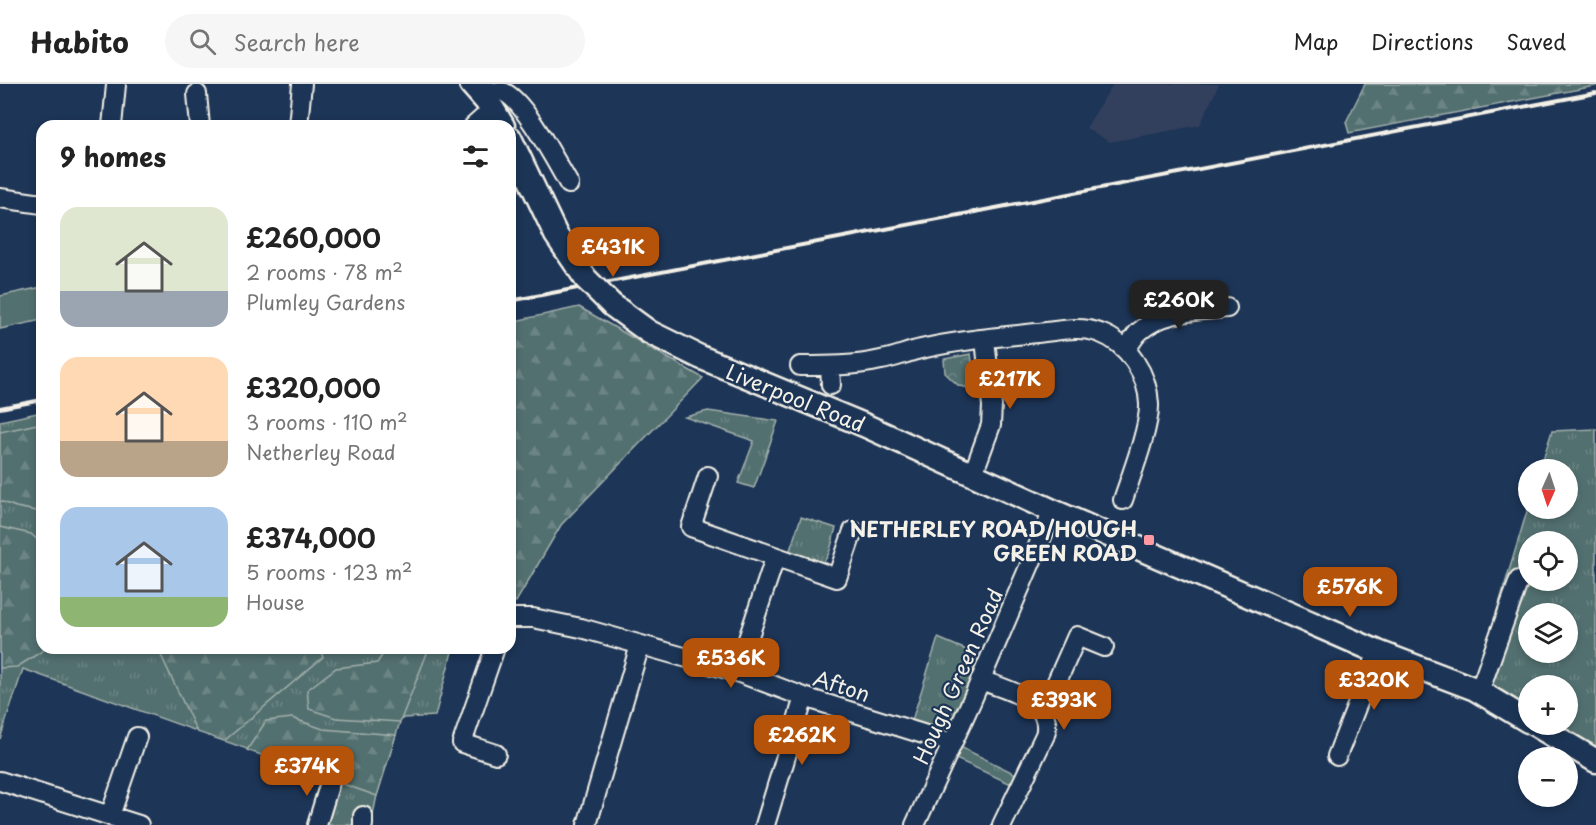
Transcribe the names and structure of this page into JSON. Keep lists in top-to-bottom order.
{
  "streets": {
    "main road": ["Liverpool Road"],
    "street": ["Hough Green Road", "Afton"]
  },
  "crossings": [
    ["Liverpool Road", "Hough Green Road"],
    ["Hough Green Road", "Afton"]
  ],
  "places": {
    "transit": ["NETHERLEY ROAD/HOUGH GREEN ROAD"]
  },
  "north": "bottom",
  "page": {
    "header": "Habito",
    "search": "Search here",
    "nav": ["Map", "Directions", "Saved"],
    "heading": "9 homes",
    "list": [
      {
        "name": "£260,000",
        "note": "2 rooms · 78 m² · Plumley Gardens"
      },
      {
        "name": "£320,000",
        "note": "3 rooms · 110 m² · Netherley Road"
      },
      {
        "name": "£374,000",
        "note": "5 rooms · 123 m² · House"
      }
    ],
    "price": [
      "£431K",
      "£260K",
      "£217K",
      "£576K",
      "£536K",
      "£320K",
      "£393K",
      "£262K",
      "£374K"
    ],
    "map_buttons": ["+", "−"]
  }
}
